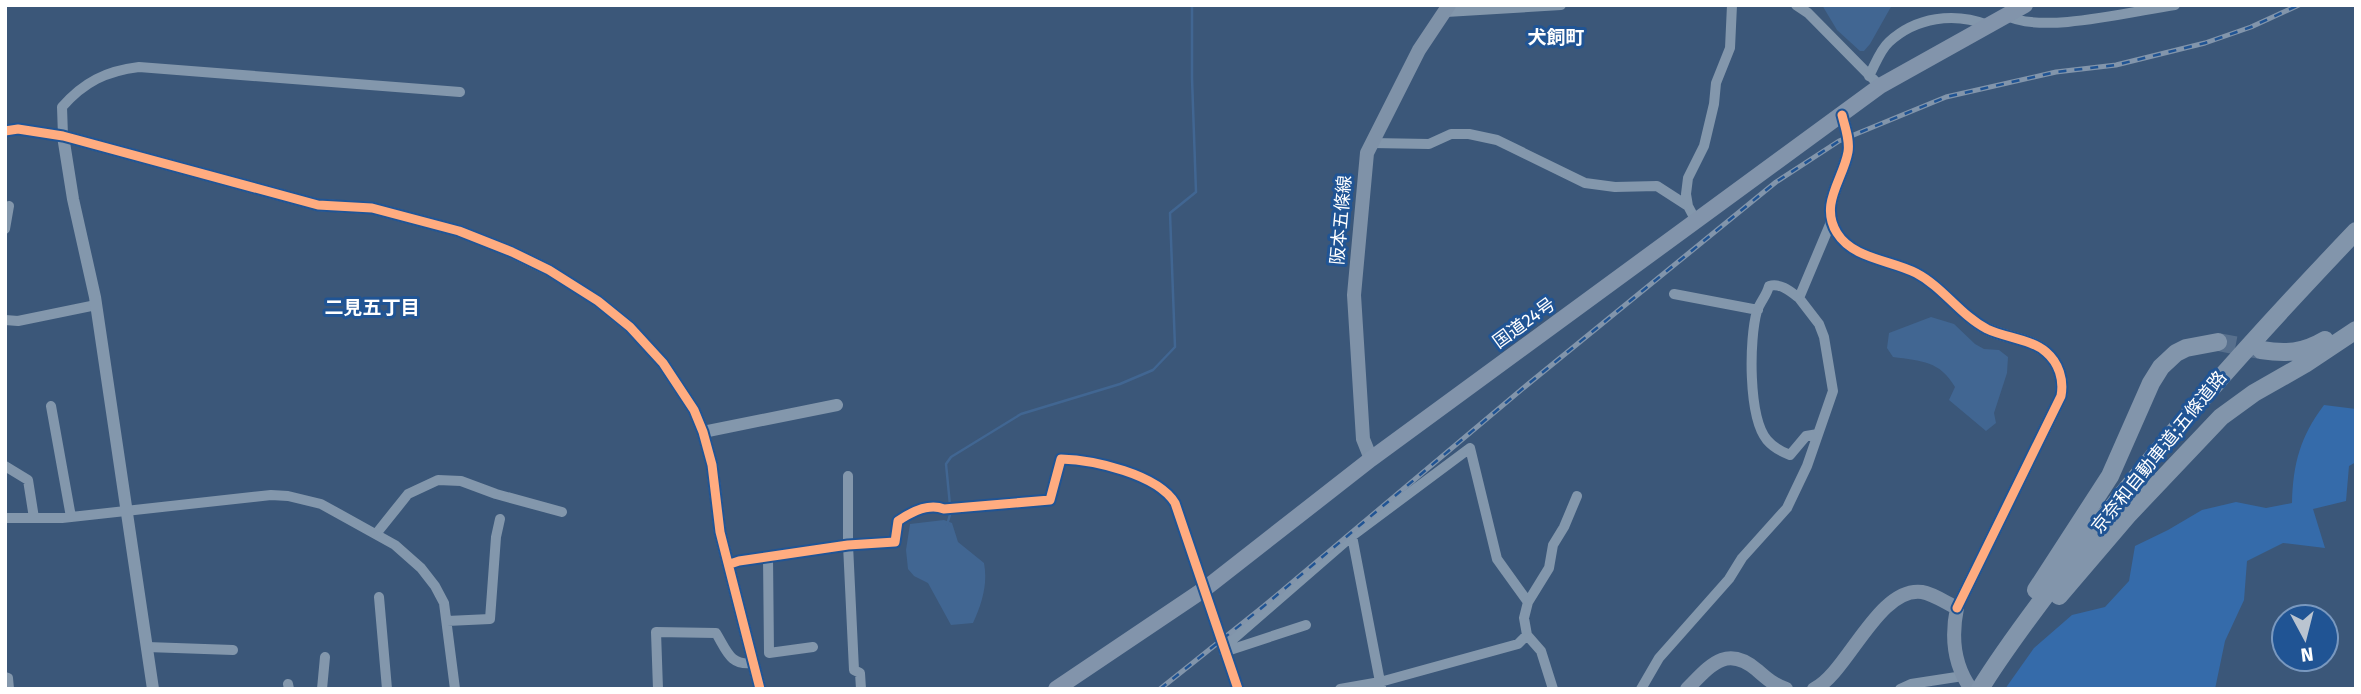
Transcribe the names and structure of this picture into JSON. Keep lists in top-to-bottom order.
{
  "streets": {
    "highway": ["国道24号", "京奈和自動車道;五條道路"],
    "main road": ["阪本五條線"]
  },
  "crossings": [
    ["阪本五條線", "国道24号"]
  ],
  "districts": ["犬飼町", "二見五丁目"],
  "north": "bottom"
}
